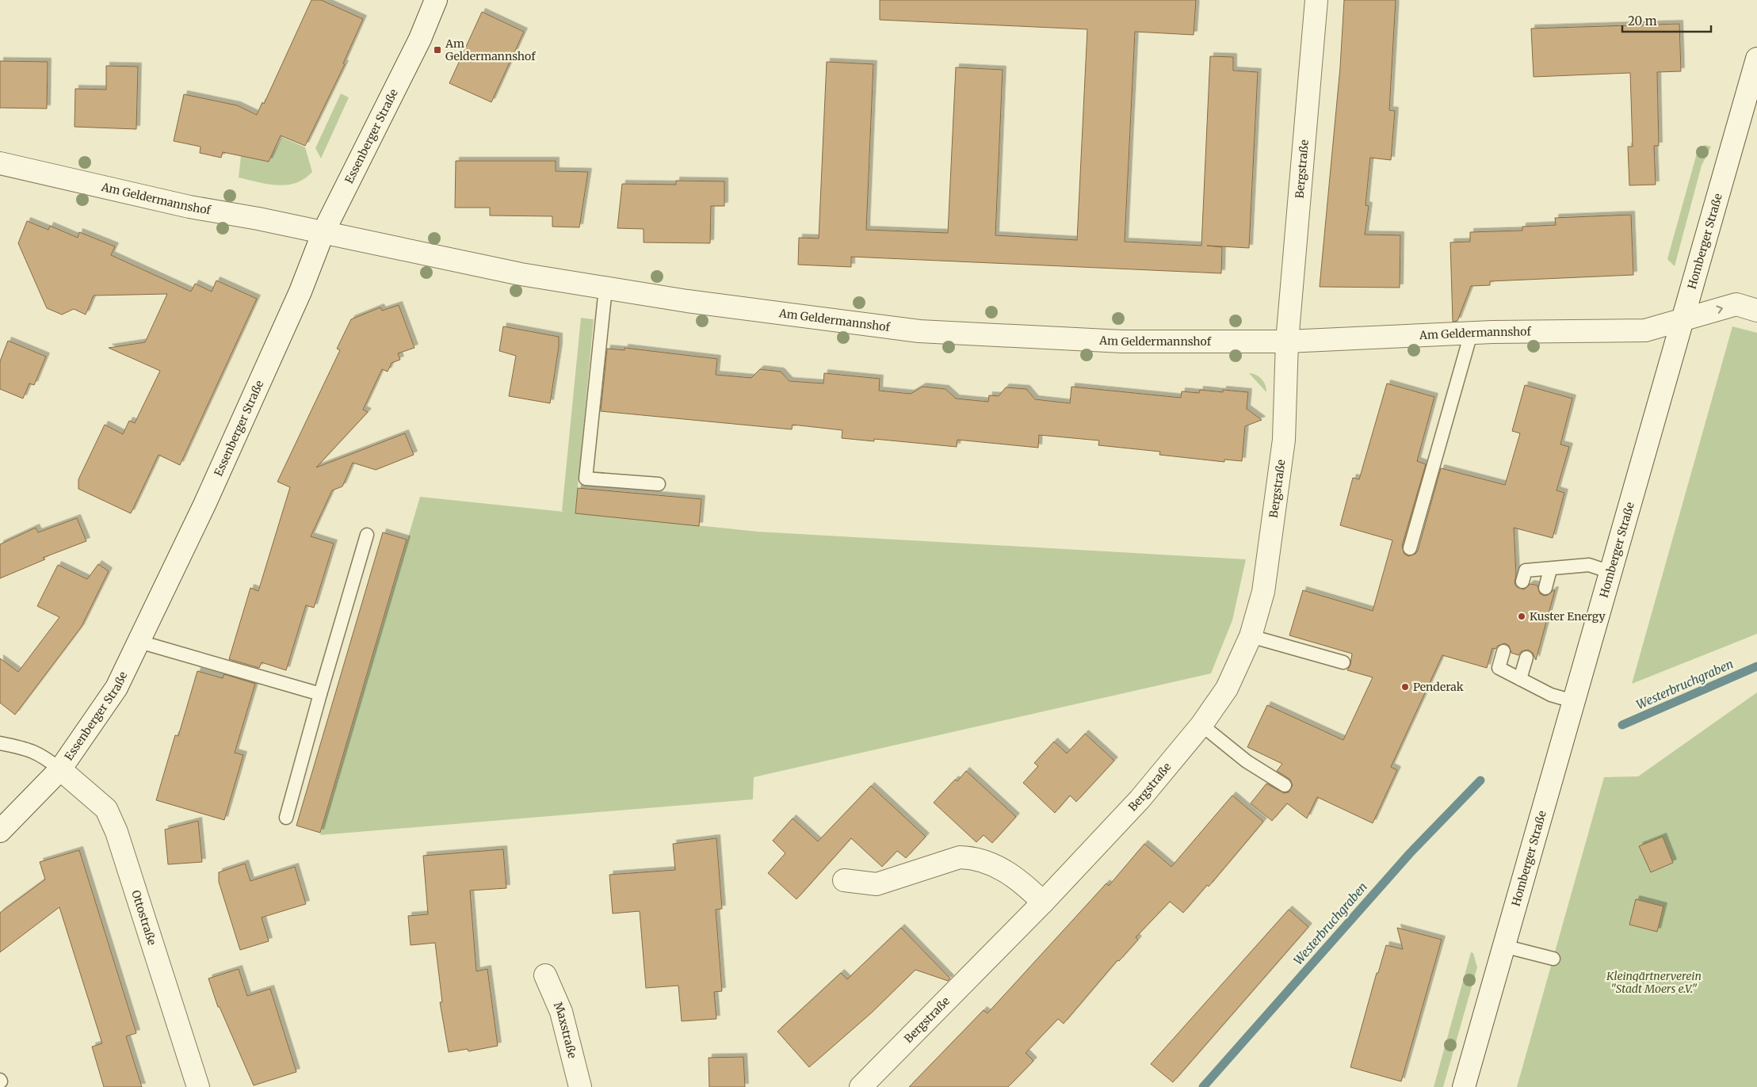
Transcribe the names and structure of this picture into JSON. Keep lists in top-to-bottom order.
{
  "streets": {
    "street": [
      "Essenberger Straße",
      "Bergstraße",
      "Am Geldermannshof",
      "Homberger Straße",
      "Ottostraße",
      "Maxstraße"
    ]
  },
  "crossings": [
    ["Essenberger Straße", "Am Geldermannshof"],
    ["Essenberger Straße", "Ottostraße"],
    ["Bergstraße", "Am Geldermannshof"],
    ["Am Geldermannshof", "Homberger Straße"]
  ],
  "water": ["Westerbruchgraben"],
  "parks": ["Kleingärtnerverein \"Stadt Moers e.V.\""],
  "places": {
    "transit": ["Am Geldermannshof"],
    "other": ["Kuster Energy", "Penderak"]
  },
  "scale_bar": "20 m"
}
